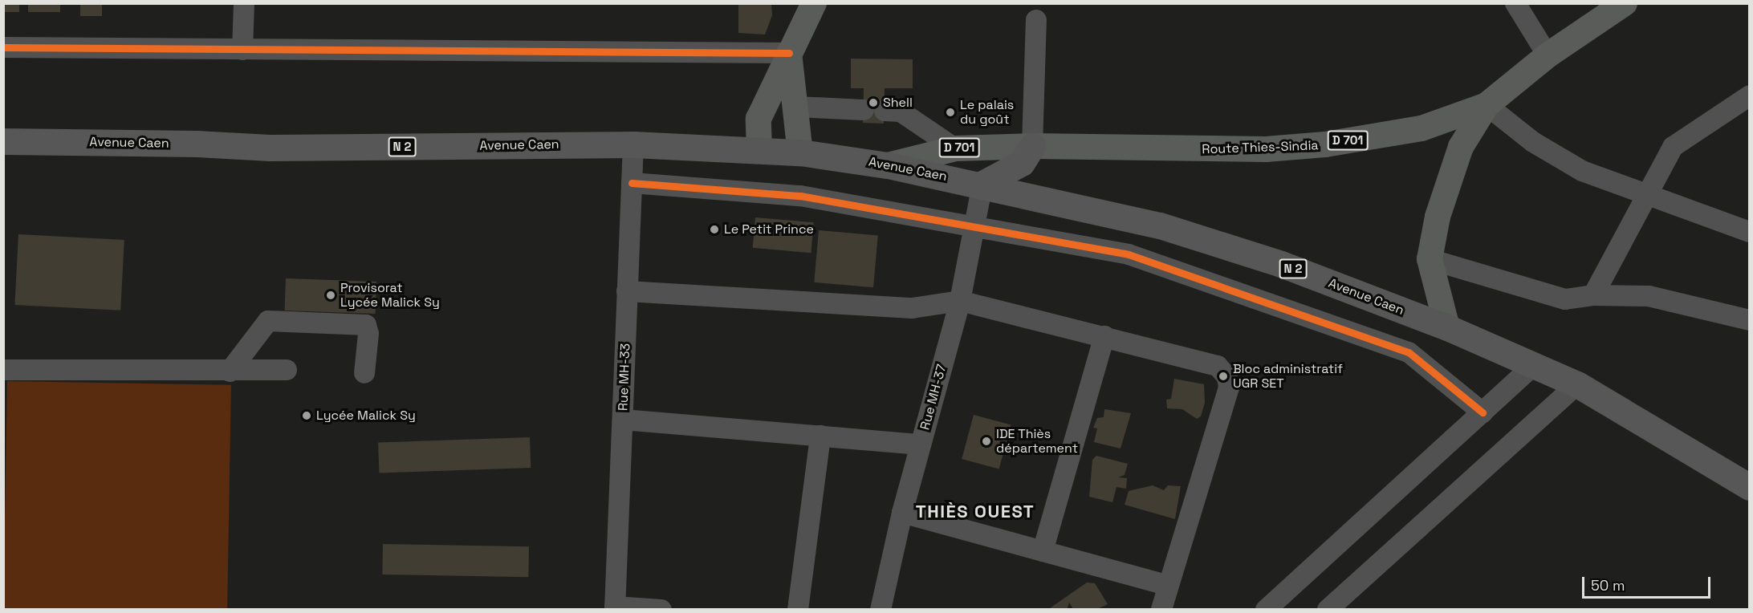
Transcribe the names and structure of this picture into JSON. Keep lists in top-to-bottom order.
{
  "streets": {
    "highway": ["Avenue Caen", "N 2"],
    "main road": ["D 701", "Route Thies-Sindia"],
    "street": ["Rue MH-33", "Rue MH-37"]
  },
  "crossings": [
    ["Avenue Caen", "Route Thies-Sindia"],
    ["Avenue Caen", "Rue MH-33"],
    ["Avenue Caen", "Rue MH-37"]
  ],
  "districts": ["THIÈS OUEST"],
  "places": [
    "Shell",
    "Le palais du goût",
    "Le Petit Prince",
    "Provisorat Lycée Malick Sy",
    "Bloc administratif UGR SET",
    "Lycée Malick Sy",
    "IDE Thiès département"
  ],
  "scale_bar": "50 m"
}
